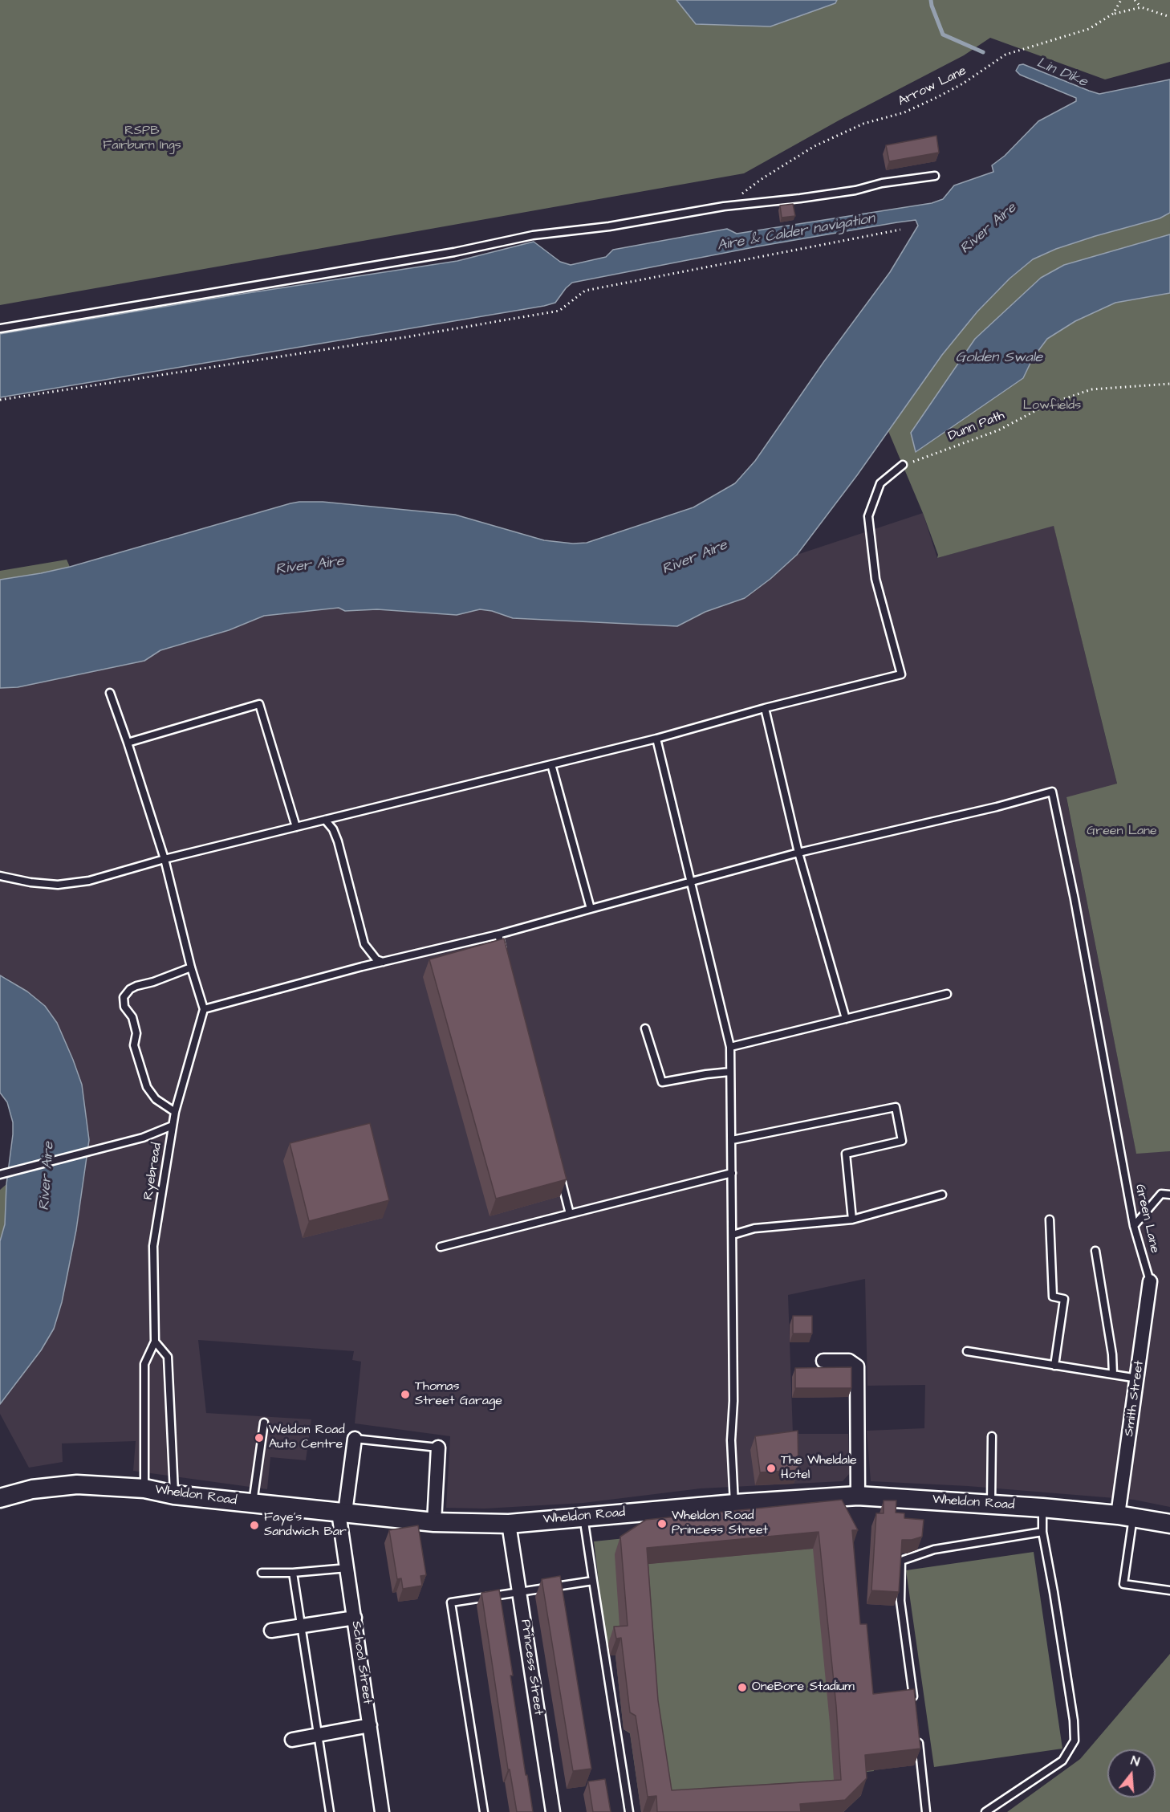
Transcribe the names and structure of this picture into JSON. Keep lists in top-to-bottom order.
{
  "streets": {
    "street": [
      "Smith Street",
      "Wheldon Road",
      "School Street",
      "Princess Street"
    ],
    "lane": ["Ryebread", "Green Lane"],
    "path": ["Arrow Lane", "Dunn Path"]
  },
  "crossings": [
    ["Ryebread", "Wheldon Road"],
    ["Green Lane", "Smith Street"],
    ["Smith Street", "Wheldon Road"],
    ["Wheldon Road", "School Street"],
    ["Wheldon Road", "Princess Street"]
  ],
  "water": [
    "Lin Dike",
    "River Aire",
    "Aire & Calder navigation",
    "Golden Swale"
  ],
  "parks": ["RSPB Fairburn Ings", "Lowfields", "Green Lane"],
  "places": [
    "Thomas Street Garage",
    "Weldon Road Auto Centre",
    "The Wheldale Hotel",
    "Wheldon Road Princess Street",
    "Faye's Sandwich Bar",
    "OneBore Stadium"
  ],
  "north": "top"
}
